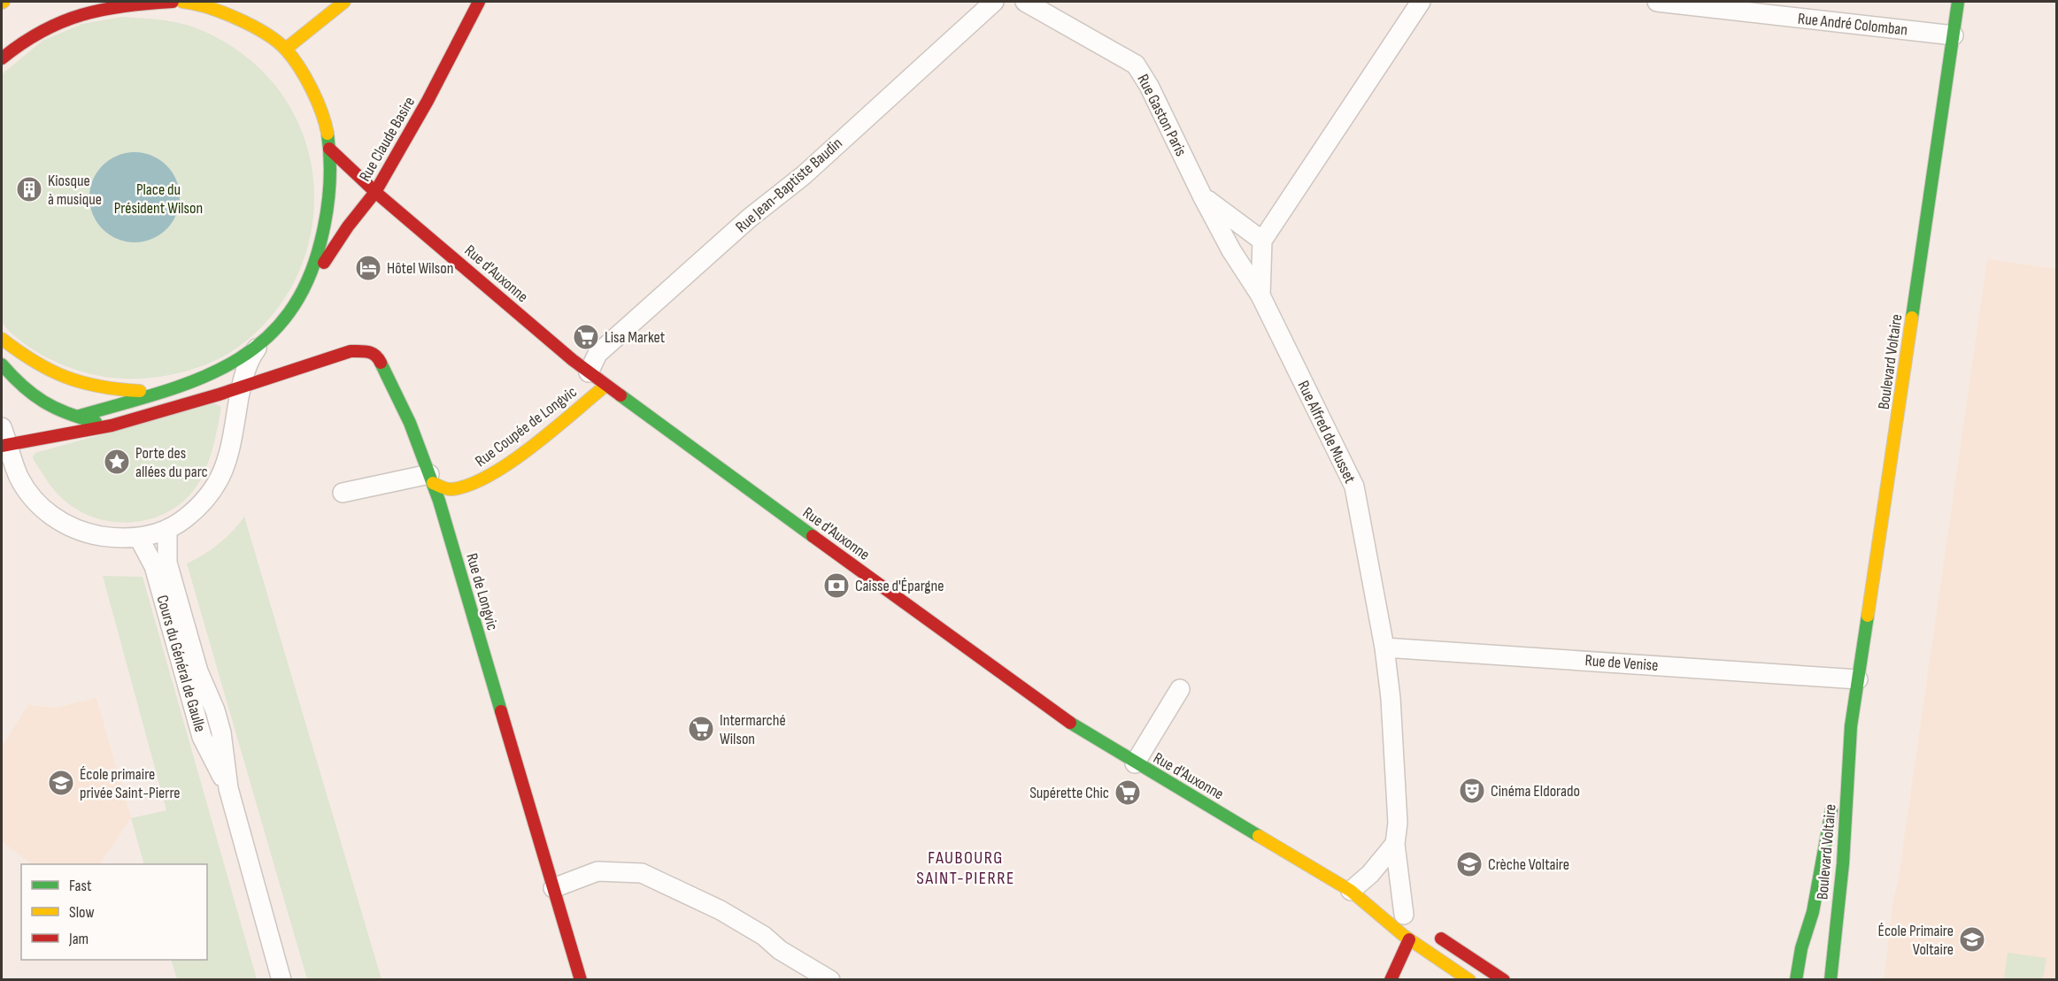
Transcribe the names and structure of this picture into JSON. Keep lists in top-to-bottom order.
{
  "streets": {
    "main road": [
      "Rue Claude Basire",
      "Rue d'Auxonne",
      "Boulevard Voltaire",
      "Rue Coupée de Longvic",
      "Rue de Longvic"
    ],
    "street": [
      "Rue André Colomban",
      "Rue Gaston Paris",
      "Rue Jean-Baptiste Baudin",
      "Rue Alfred de Musset",
      "Rue de Venise",
      "Cours du Général de Gaulle"
    ]
  },
  "crossings": [
    ["Rue André Colomban", "Boulevard Voltaire"],
    ["Rue Gaston Paris", "Rue Alfred de Musset"],
    ["Rue Claude Basire", "Rue d'Auxonne"],
    ["Rue Jean-Baptiste Baudin", "Rue d'Auxonne"],
    ["Rue d'Auxonne", "Rue Coupée de Longvic"],
    ["Rue d'Auxonne", "Rue Alfred de Musset"],
    ["Boulevard Voltaire", "Rue de Venise"],
    ["Rue Coupée de Longvic", "Rue de Longvic"],
    ["Rue Alfred de Musset", "Rue de Venise"]
  ],
  "districts": ["FAUBOURG SAINT-PIERRE"],
  "parks": ["Place du Président Wilson"],
  "places": {
    "building": ["Kiosque à musique"],
    "hotel": ["Hôtel Wilson"],
    "supermarket": ["Lisa Market", "Intermarché Wilson", "Supérette Chic"],
    "place": ["Porte des allées du parc"],
    "bank": ["Caisse d'Épargne"],
    "school or university": ["École primaire privée Saint-Pierre", "Crèche Voltaire", "École Primaire Voltaire"],
    "theatre": ["Cinéma Eldorado"]
  },
  "legend": ["Fast", "Slow", "Jam"]
}
